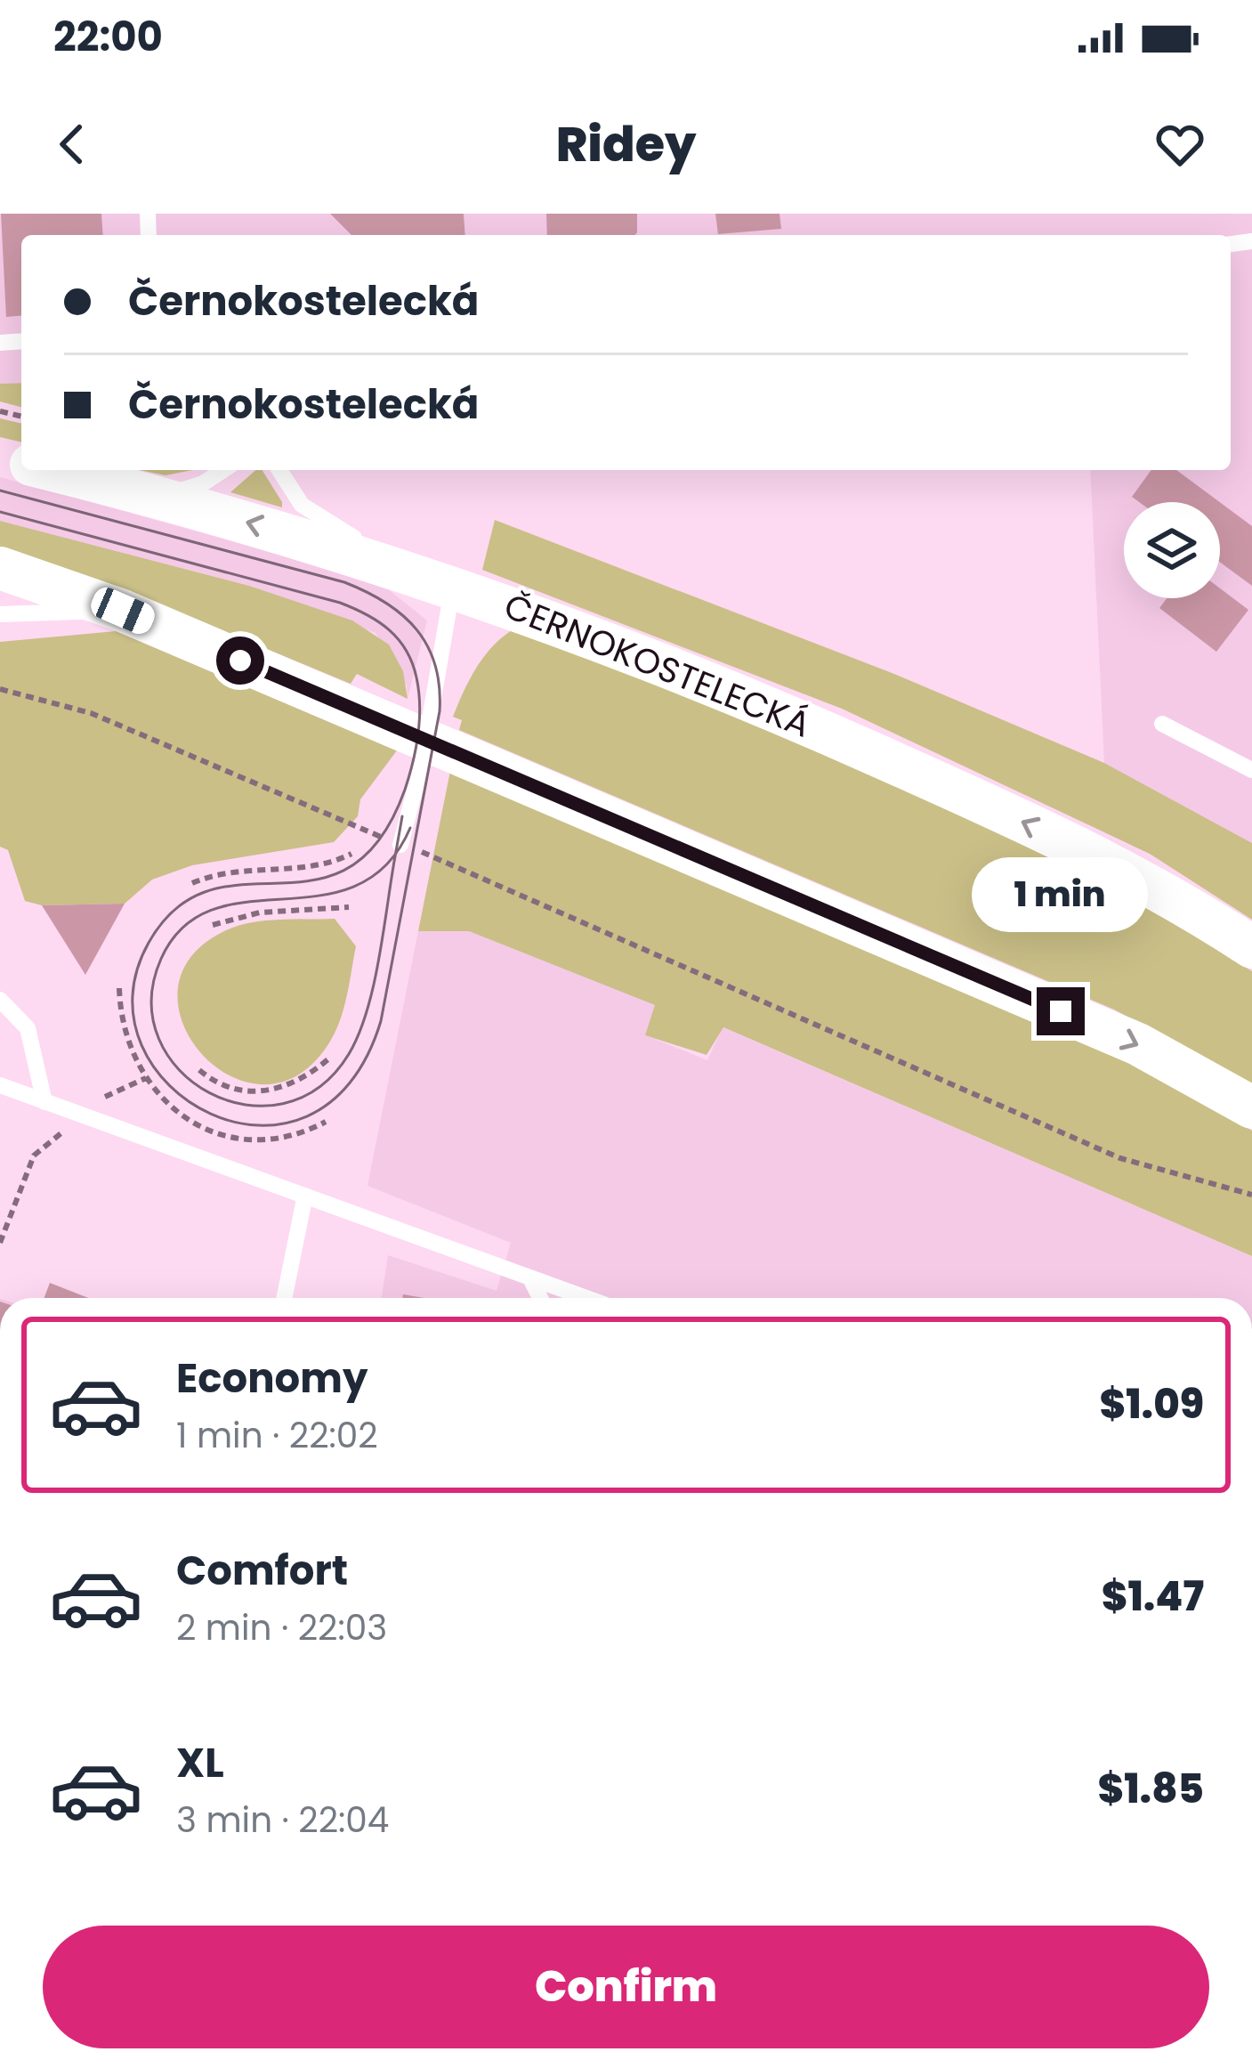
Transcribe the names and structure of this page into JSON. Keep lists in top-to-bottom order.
{
  "streets": {
    "main road": ["ČERNOKOSTELECKÁ"]
  },
  "page": {
    "status": "22:00",
    "header": "Ridey",
    "banner": ["Černokostelecká", "Černokostelecká"],
    "bubble": "1 min",
    "list": [
      {
        "name": "Economy",
        "note": "1 min · 22:02",
        "value": "$1.09"
      },
      {
        "name": "Comfort",
        "note": "2 min · 22:03",
        "value": "$1.47"
      },
      {
        "name": "XL",
        "note": "3 min · 22:04",
        "value": "$1.85"
      }
    ],
    "buttons": "Confirm"
  }
}
